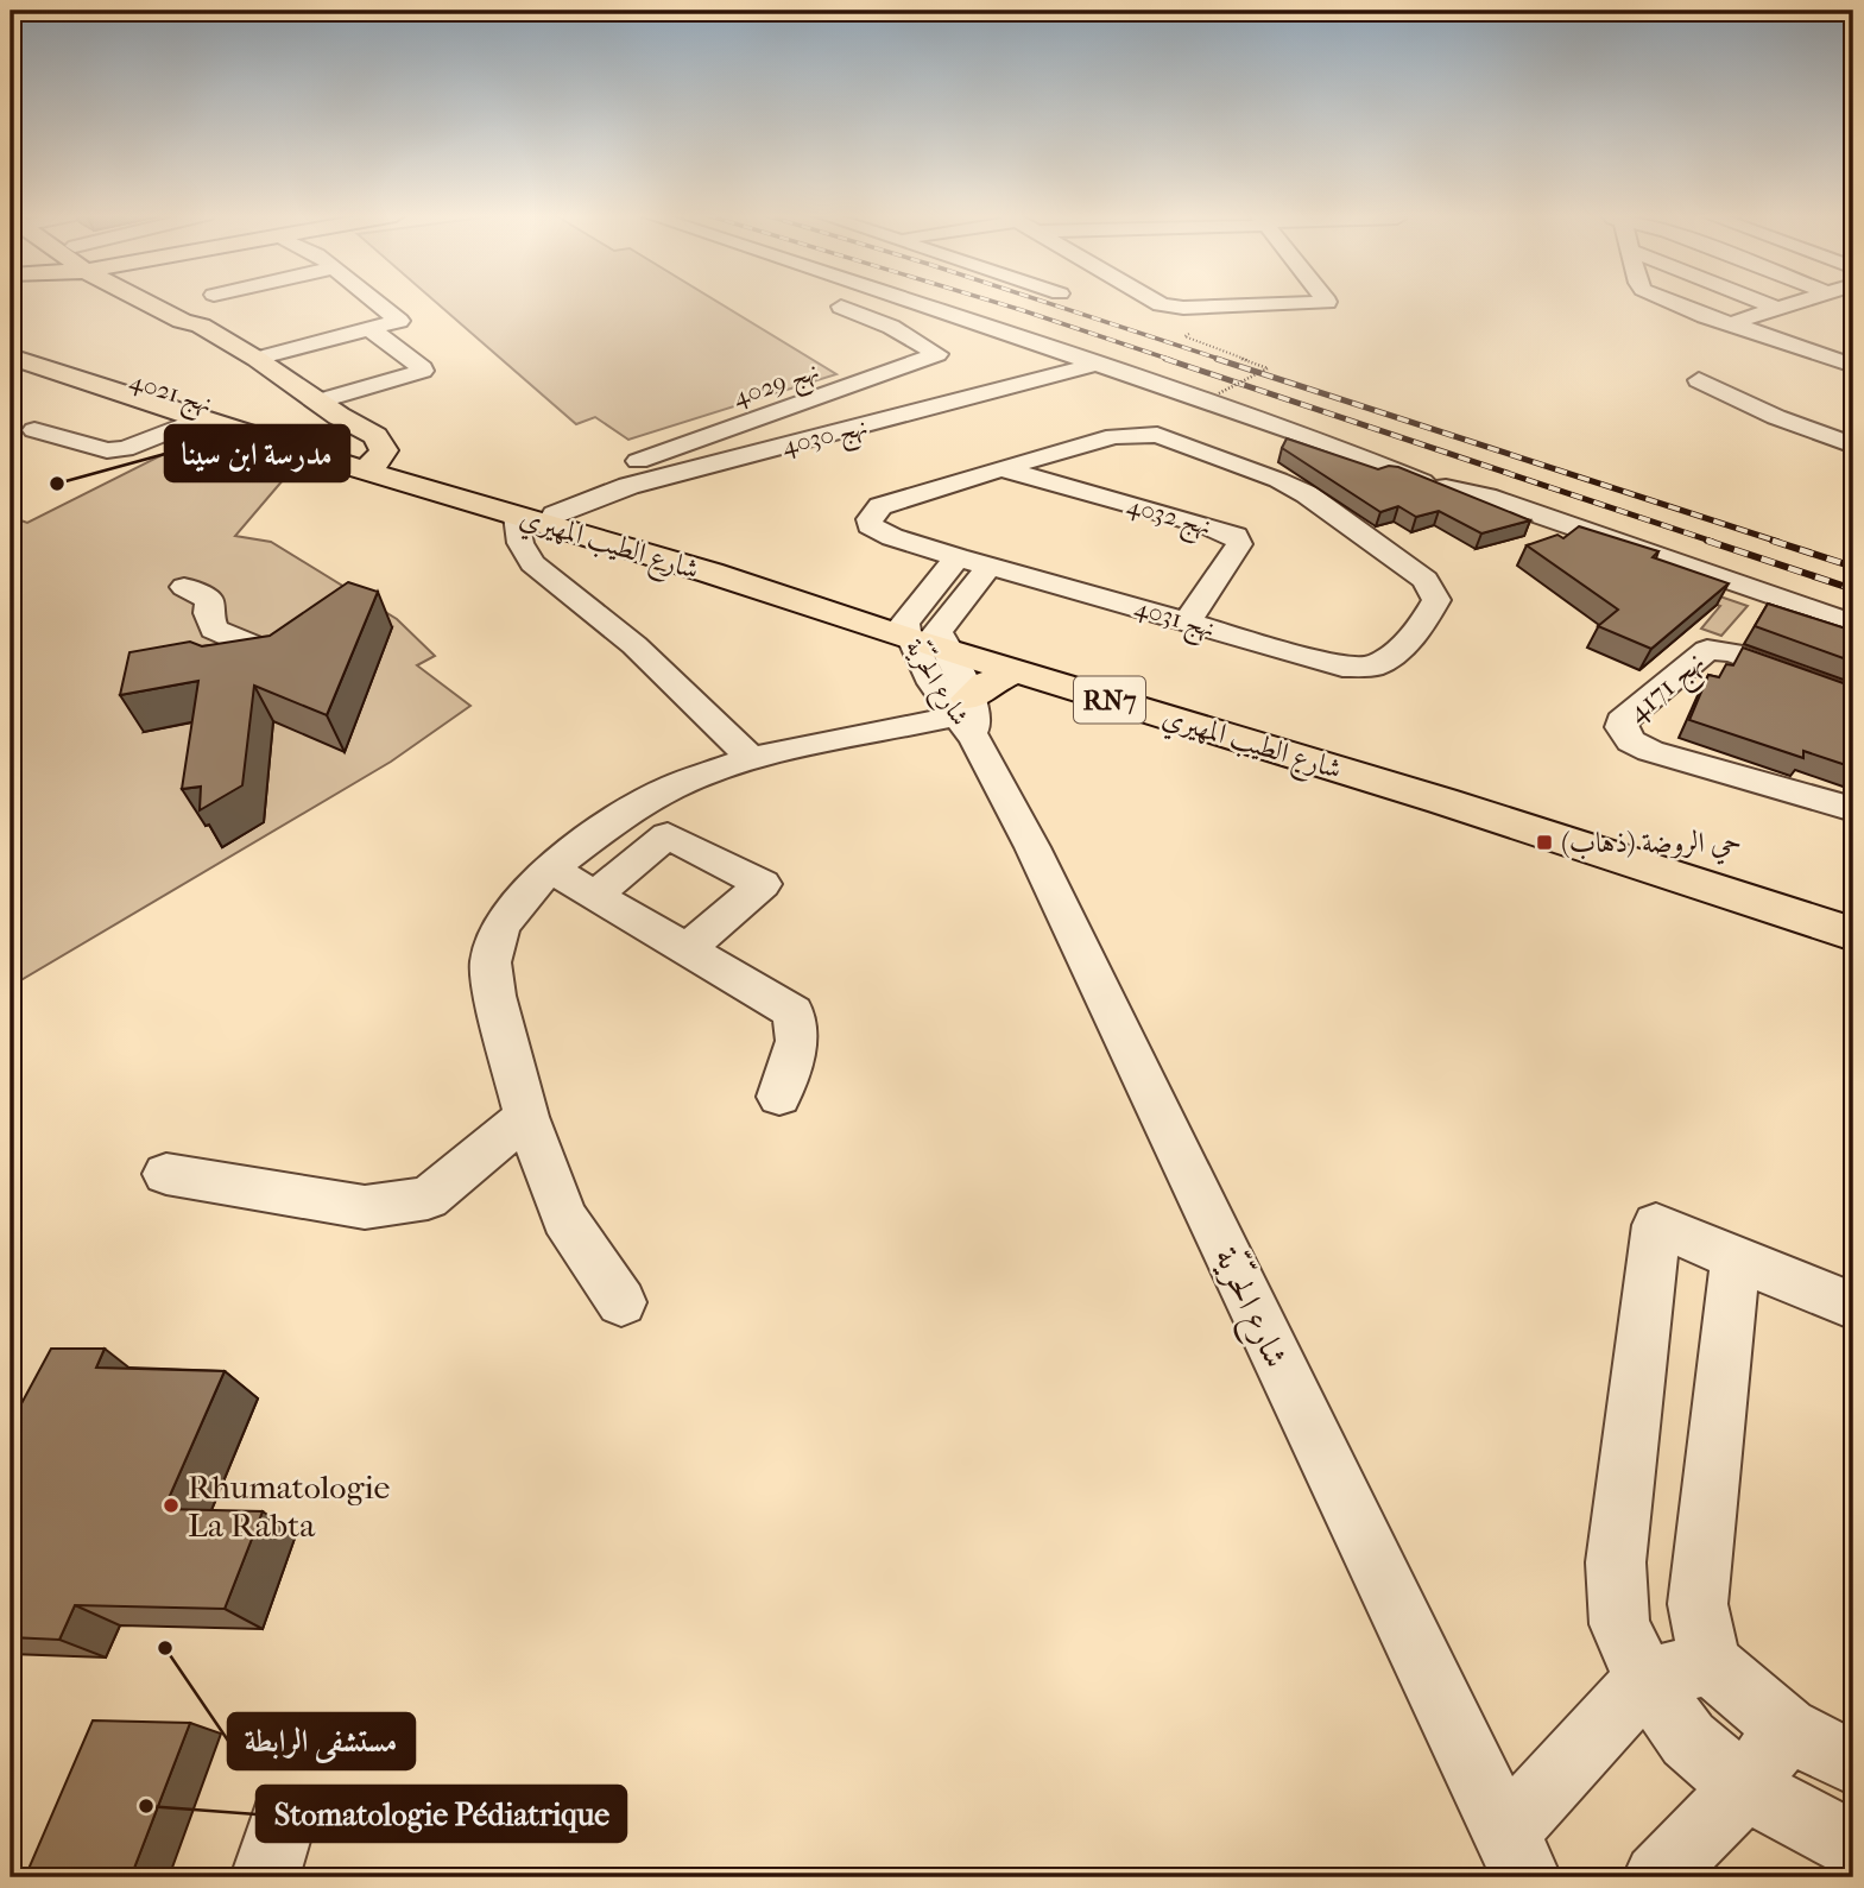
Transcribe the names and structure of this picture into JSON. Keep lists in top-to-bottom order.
{
  "streets": {
    "main road": ["نهج 4021", "شارع الطيب المهيري", "RN7"],
    "street": [
      "نهج 4029",
      "نهج 4030",
      "نهج 4032",
      "نهج 4031",
      "شارع الحرّيّة",
      "نهج 4171"
    ]
  },
  "crossings": [
    ["نهج 4029", "نهج 4030"],
    ["نهج 4021", "شارع الطيب المهيري"],
    ["نهج 4030", "شارع الطيب المهيري"],
    ["نهج 4032", "نهج 4031"],
    ["شارع الطيب المهيري", "شارع الحرّيّة"]
  ],
  "places": {
    "other": [
      "مدرسة ابن سينا",
      "Rhumatologie La Rabta",
      "مستشفى الرابطة",
      "Stomatologie Pédiatrique"
    ],
    "transit": ["حي الروضة (ذهاب)"]
  }
}
